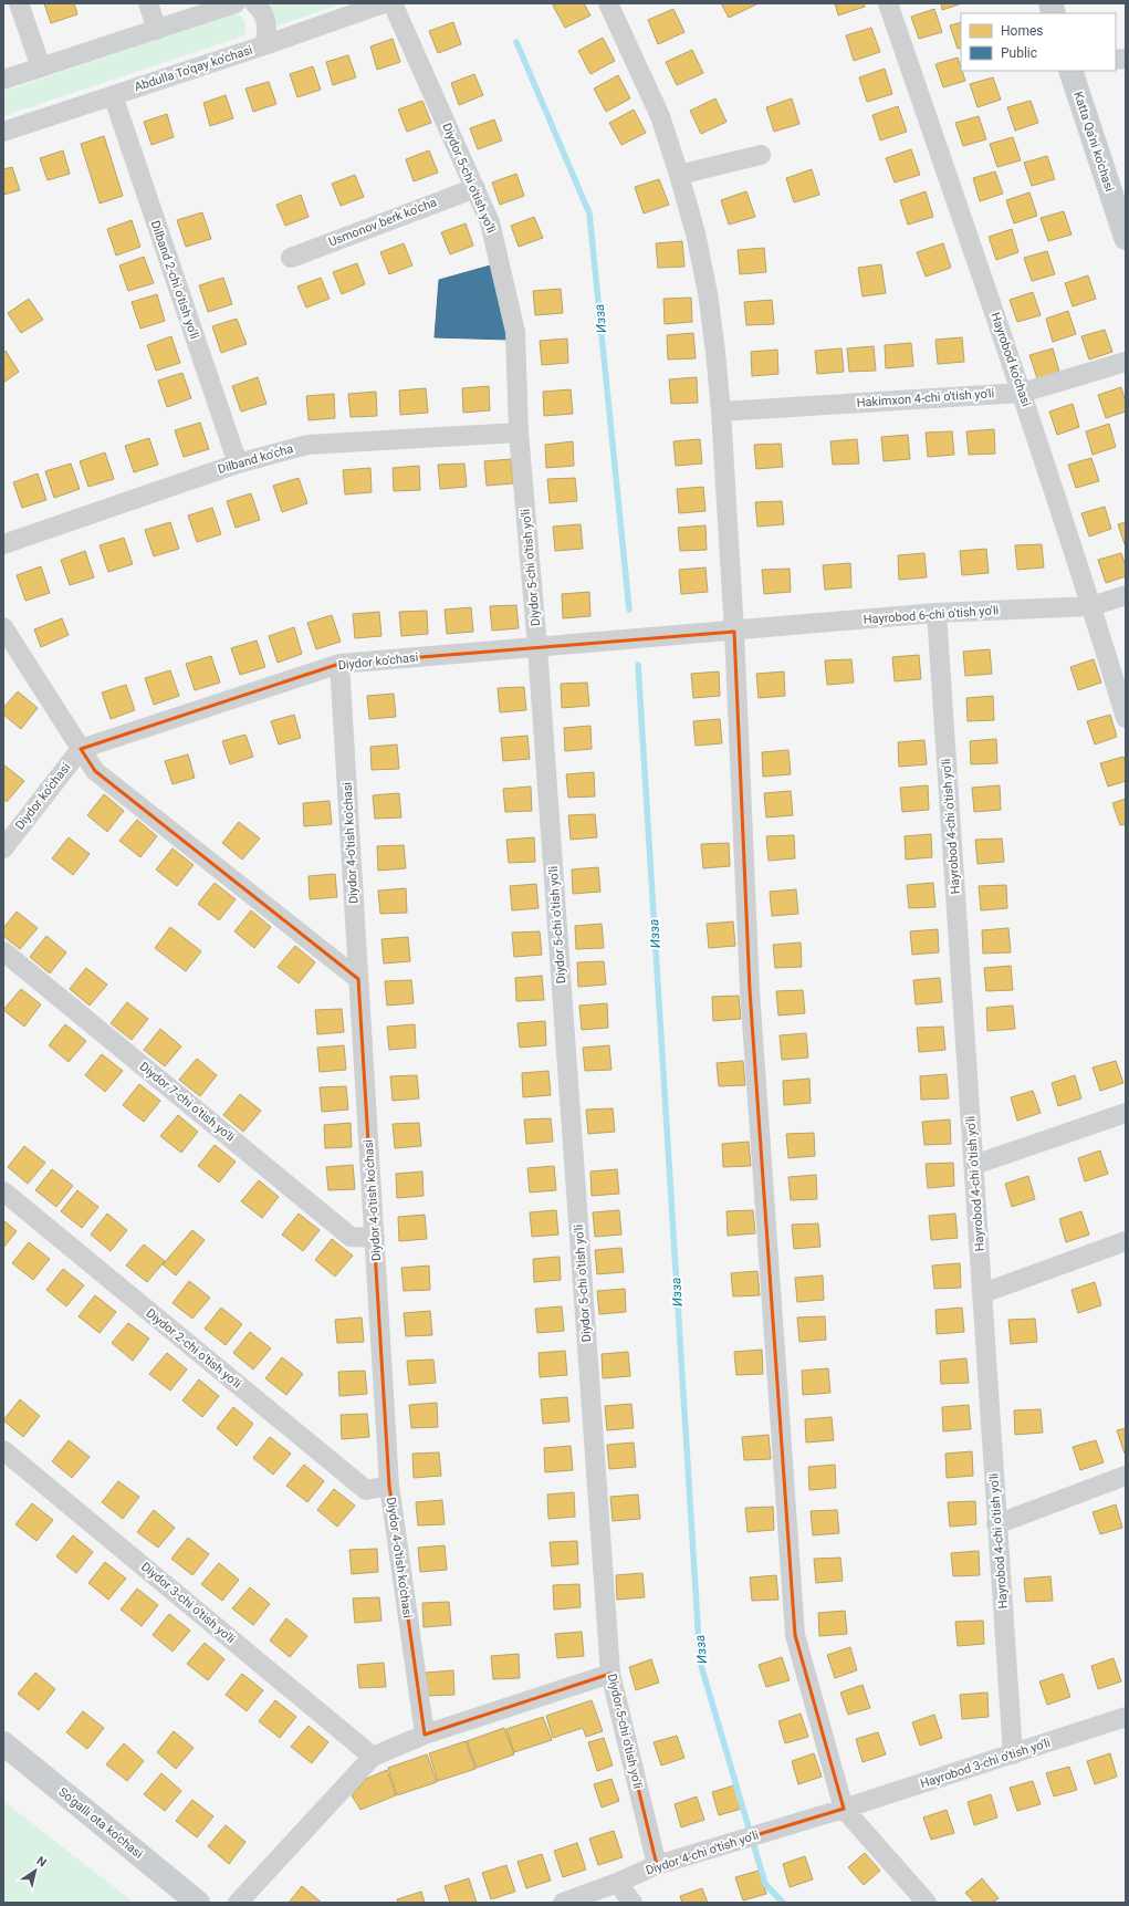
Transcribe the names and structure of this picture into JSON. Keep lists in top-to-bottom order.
{
  "streets": {
    "main road": ["Katta Qa'ni ko'chasi", "So'galli ota ko'chasi"],
    "street": [
      "Abdulla To'qay ko'chasi",
      "Diydor 5-chi o'tish yo'li",
      "Usmonov berk ko'cha",
      "Dilband 2-chi o'tish yo'li",
      "Hayrobod ko'chasi",
      "Hakimxon 4-chi o'tish yo'li",
      "Dilband ko'cha",
      "Hayrobod 6-chi o'tish yo'li",
      "Diydor ko'chasi",
      "Hayrobod 4-chi o'tish yo'li",
      "Diydor 4-o'tish ko'chasi",
      "Diydor 7-chi o'tish yo'li",
      "Diydor 2-chi o'tish yo'li",
      "Diydor 3-chi o'tish yo'li",
      "Hayrobod 3-chi o'tish yo'li",
      "Diydor 4-chi o'tish yo'li"
    ]
  },
  "crossings": [
    ["Abdulla To'qay ko'chasi", "Dilband 2-chi o'tish yo'li"],
    ["Diydor 5-chi o'tish yo'li", "Usmonov berk ko'cha"],
    ["Diydor 5-chi o'tish yo'li", "Dilband ko'cha"],
    ["Diydor 5-chi o'tish yo'li", "Diydor ko'chasi"],
    ["Diydor 5-chi o'tish yo'li", "Diydor 4-chi o'tish yo'li"],
    ["Dilband 2-chi o'tish yo'li", "Dilband ko'cha"],
    ["Hayrobod ko'chasi", "Hakimxon 4-chi o'tish yo'li"],
    ["Hayrobod ko'chasi", "Hayrobod 6-chi o'tish yo'li"],
    ["Hayrobod 6-chi o'tish yo'li", "Diydor ko'chasi"],
    ["Hayrobod 6-chi o'tish yo'li", "Hayrobod 4-chi o'tish yo'li"],
    ["Diydor ko'chasi", "Diydor 4-o'tish ko'chasi"],
    ["Hayrobod 4-chi o'tish yo'li", "Hayrobod 3-chi o'tish yo'li"],
    ["Diydor 4-o'tish ko'chasi", "Diydor 7-chi o'tish yo'li"],
    ["Diydor 4-o'tish ko'chasi", "Diydor 2-chi o'tish yo'li"],
    ["Hayrobod 3-chi o'tish yo'li", "Diydor 4-chi o'tish yo'li"]
  ],
  "water": ["Изза"],
  "legend": ["Homes", "Public"],
  "north": "top right"
}
